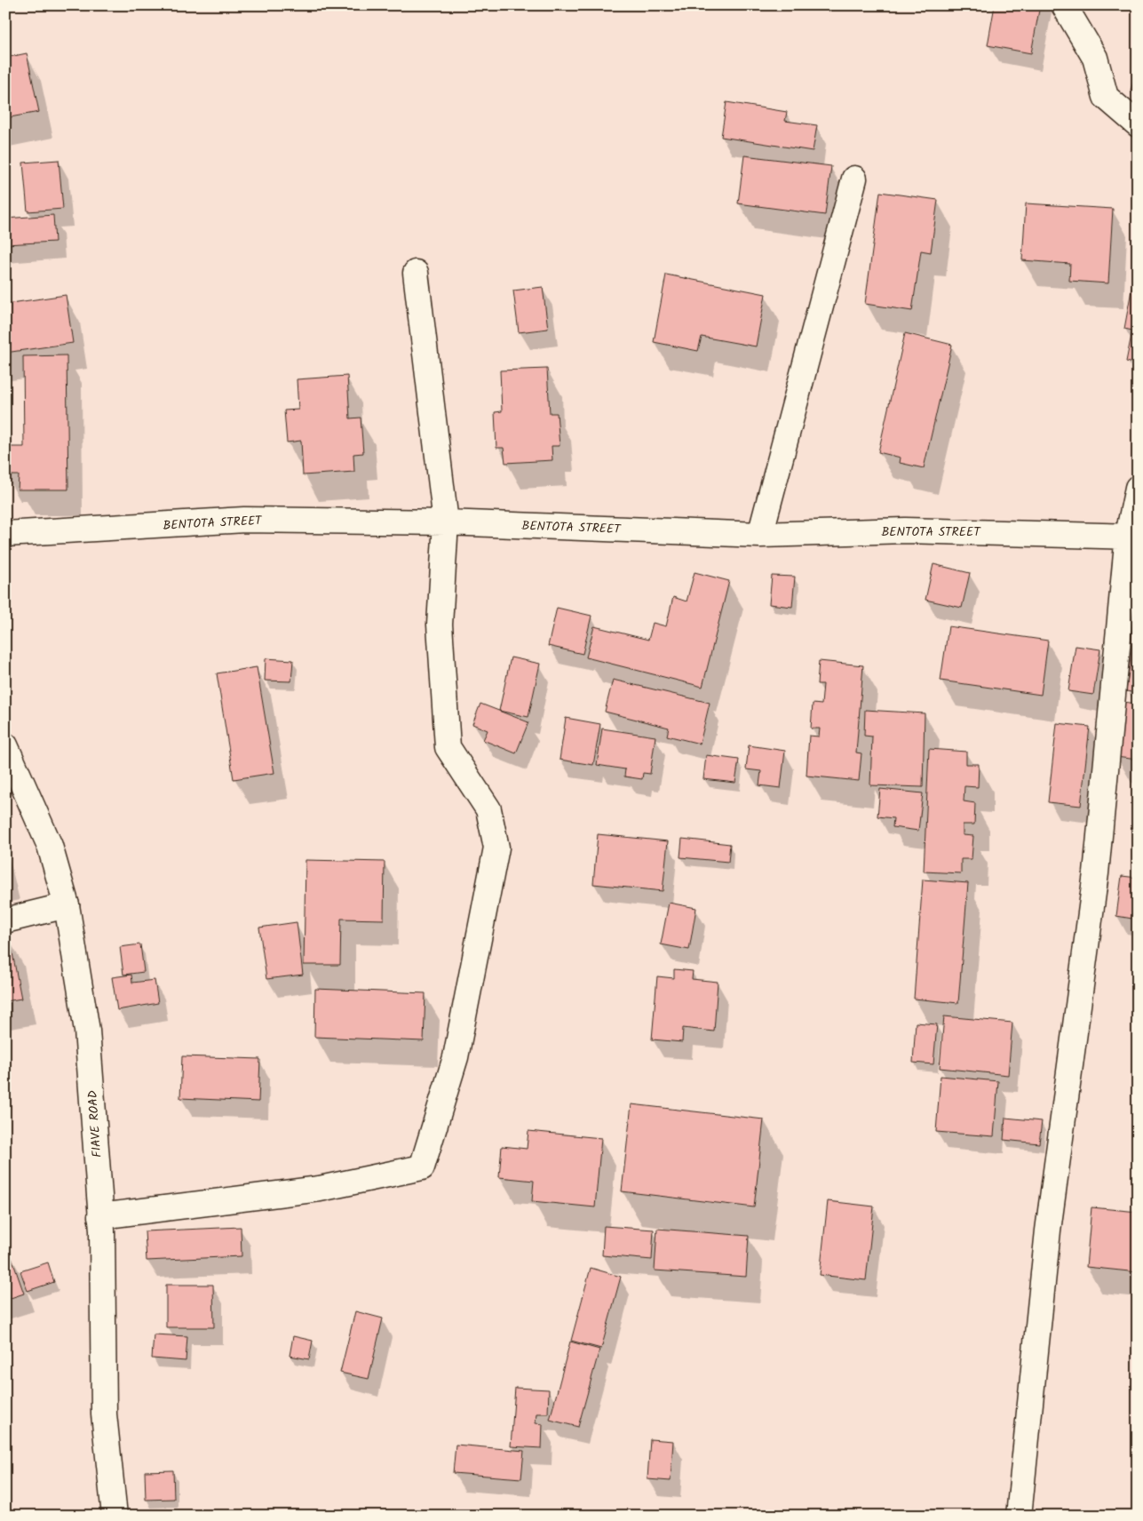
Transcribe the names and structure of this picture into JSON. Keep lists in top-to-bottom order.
{
  "streets": {
    "street": ["BENTOTA STREET", "FIAVE ROAD"]
  }
}
